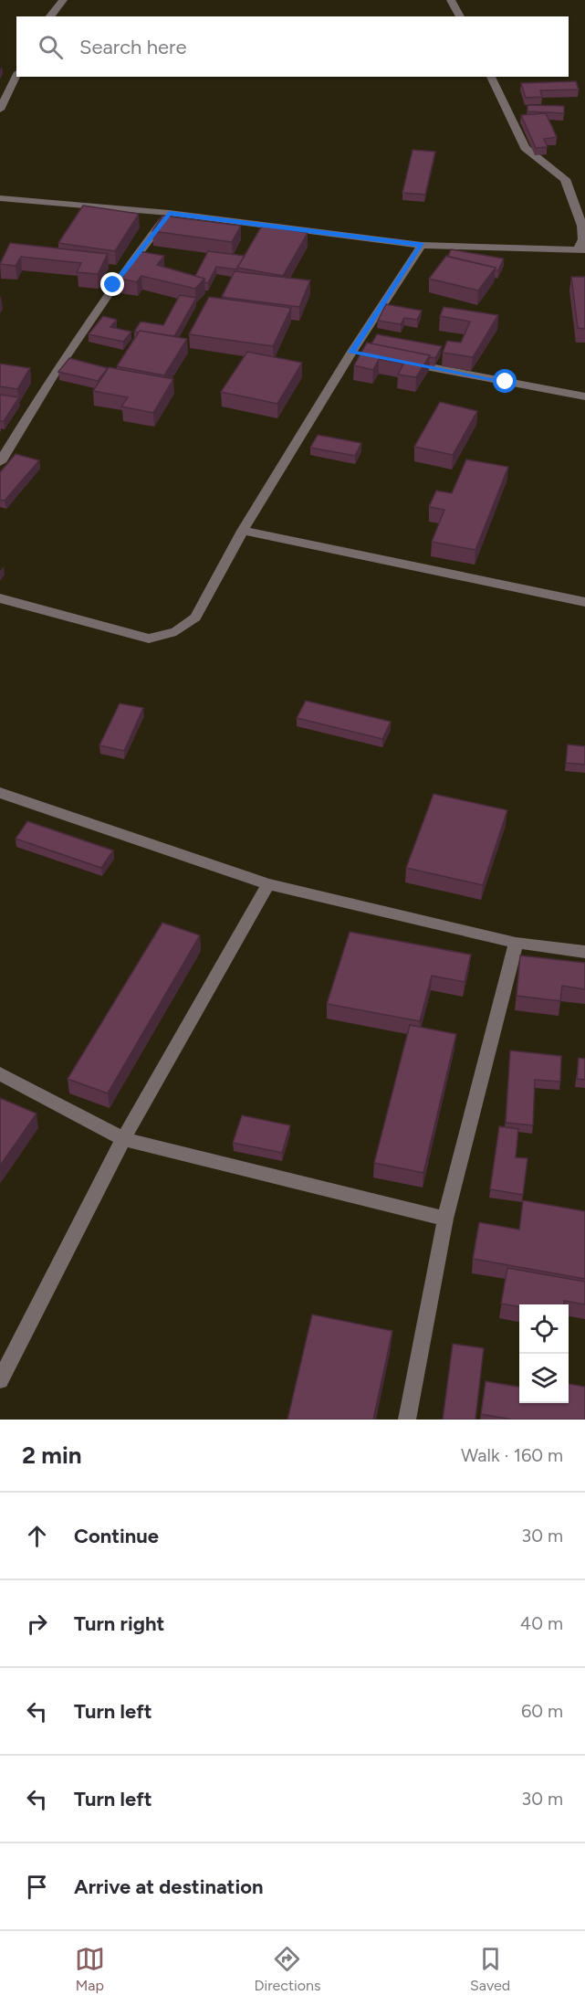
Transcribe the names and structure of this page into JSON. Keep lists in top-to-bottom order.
{
  "page": {
    "search": "Search here",
    "heading": ["2 min", "Walk · 160 m"],
    "list": [
      ["Continue", "30 m"],
      ["Turn right", "40 m"],
      ["Turn left", "60 m"],
      ["Turn left", "30 m"],
      "Arrive at destination"
    ],
    "nav": ["Map", "Directions", "Saved"]
  }
}
